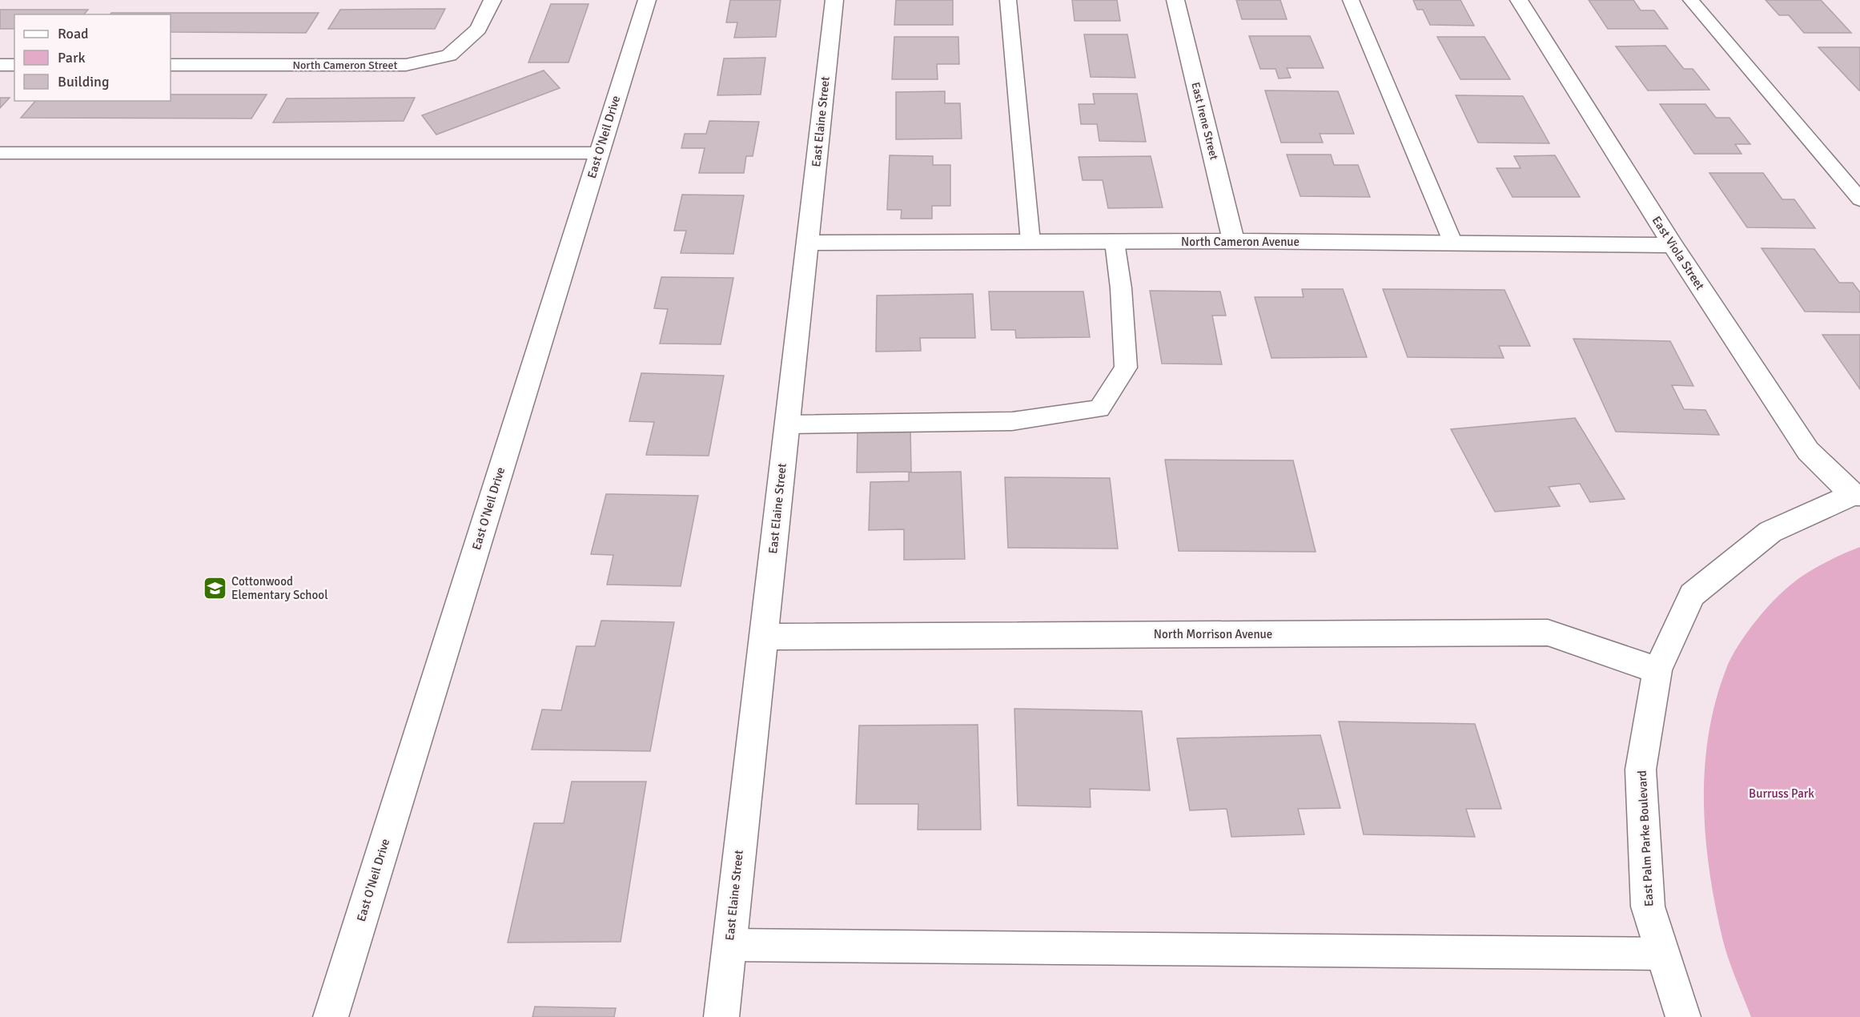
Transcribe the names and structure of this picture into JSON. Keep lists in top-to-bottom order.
{
  "streets": {
    "street": [
      "North Cameron Street",
      "East Irene Street",
      "East Elaine Street",
      "East O'Neil Drive",
      "North Cameron Avenue",
      "East Viola Street",
      "North Morrison Avenue",
      "East Palm Parke Boulevard"
    ]
  },
  "crossings": [
    ["East Irene Street", "North Cameron Avenue"],
    ["East Elaine Street", "North Cameron Avenue"],
    ["East Elaine Street", "North Morrison Avenue"],
    ["North Cameron Avenue", "East Viola Street"],
    ["East Viola Street", "East Palm Parke Boulevard"],
    ["North Morrison Avenue", "East Palm Parke Boulevard"]
  ],
  "parks": ["Burruss Park"],
  "places": {
    "school or university": ["Cottonwood Elementary School"]
  },
  "legend": ["Road", "Park", "Building"]
}
